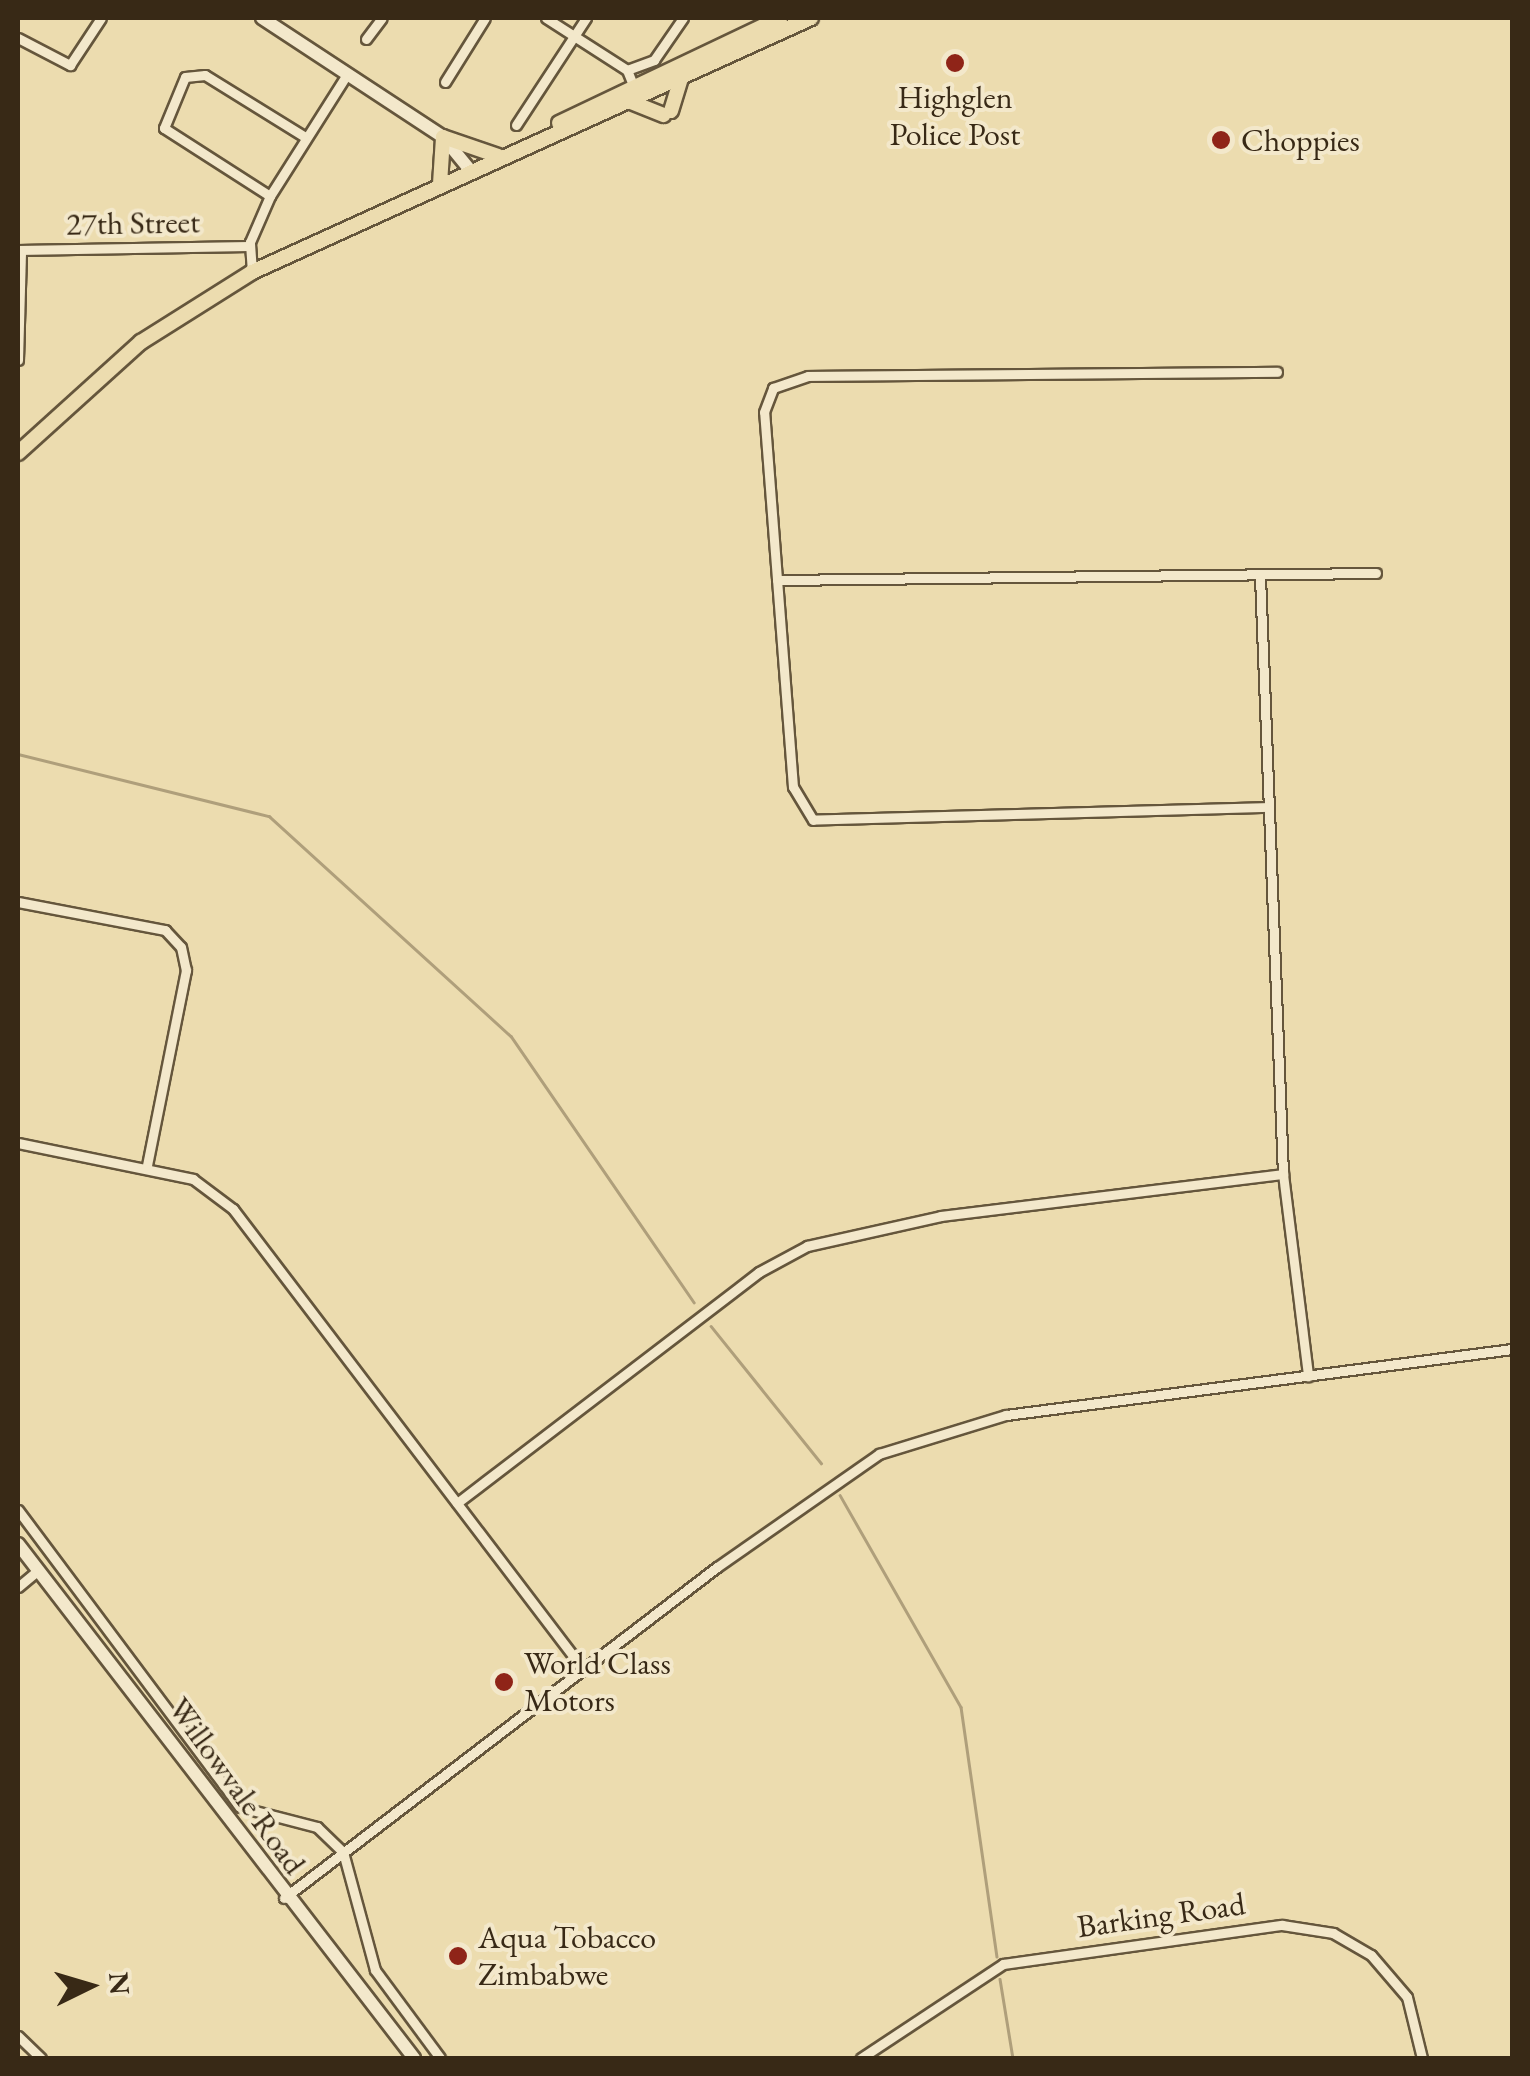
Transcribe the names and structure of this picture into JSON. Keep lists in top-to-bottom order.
{
  "streets": {
    "main road": ["Willowvale Road"],
    "street": ["27th Street", "Barking Road"]
  },
  "places": [
    "Highglen Police Post",
    "Choppies",
    "World Class Motors",
    "Aqua Tobacco Zimbabwe"
  ],
  "north": "right"
}
